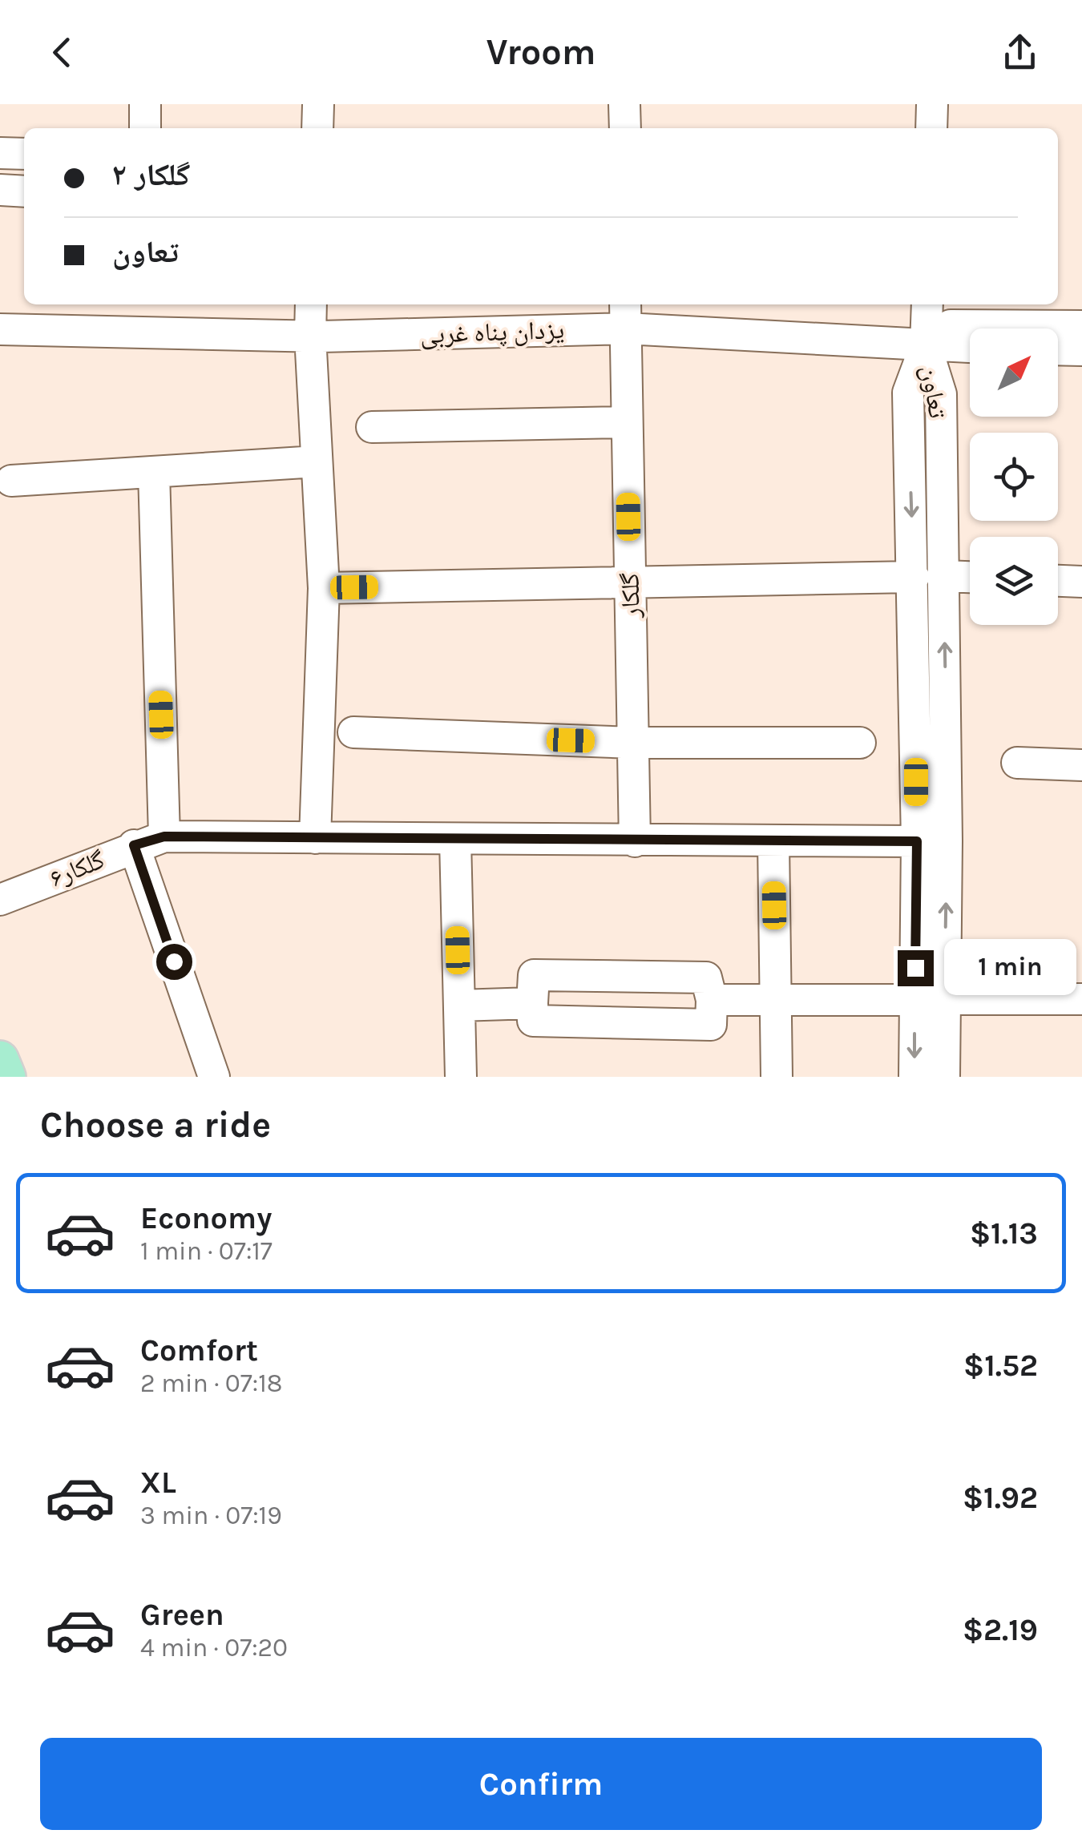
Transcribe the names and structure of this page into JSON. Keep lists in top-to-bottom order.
{
  "streets": {
    "street": [
      "یزدان پناه غربی",
      "تعاون",
      "گلکار",
      "گلکار۶"
    ]
  },
  "crossings": [
    ["یزدان پناه غربی", "تعاون"],
    ["یزدان پناه غربی", "گلکار"],
    ["تعاون", "گلکار۶"],
    ["گلکار", "گلکار۶"]
  ],
  "north": "top right",
  "page": {
    "header": "Vroom",
    "banner": ["گلکار ۲", "تعاون"],
    "bubble": "1 min",
    "heading": "Choose a ride",
    "list": [
      {
        "name": "Economy",
        "note": "1 min · 07:17",
        "value": "$1.13"
      },
      {
        "name": "Comfort",
        "note": "2 min · 07:18",
        "value": "$1.52"
      },
      {
        "name": "XL",
        "note": "3 min · 07:19",
        "value": "$1.92"
      },
      {
        "name": "Green",
        "note": "4 min · 07:20",
        "value": "$2.19"
      }
    ],
    "buttons": "Confirm"
  }
}
